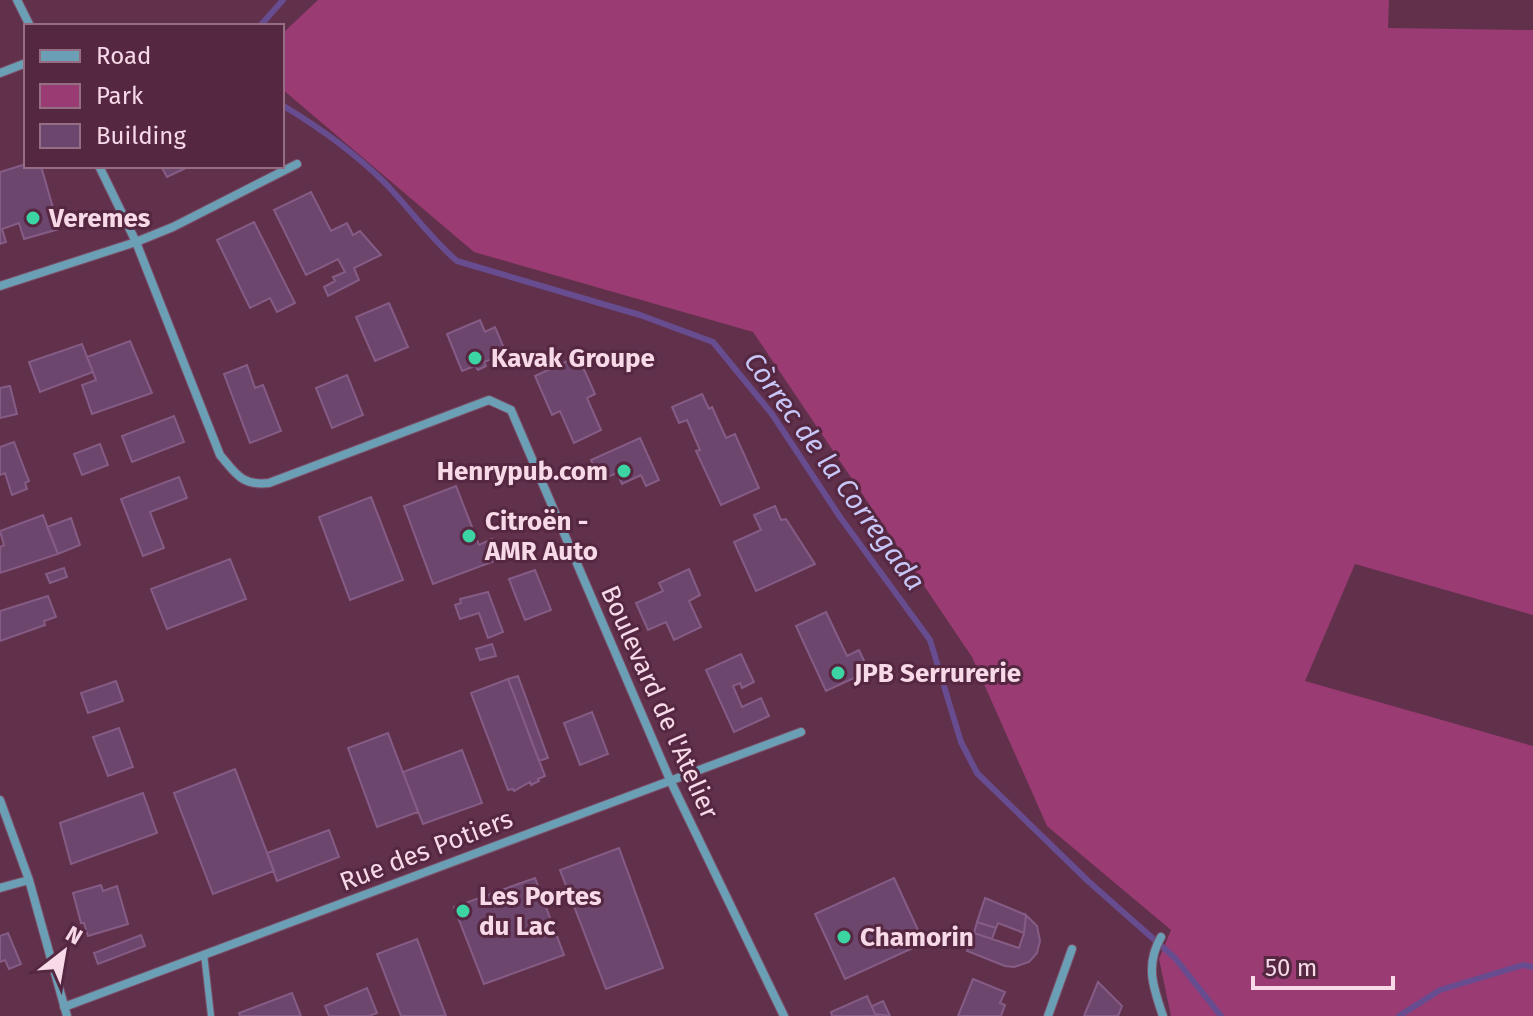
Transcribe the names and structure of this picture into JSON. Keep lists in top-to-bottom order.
{
  "streets": {
    "street": ["Boulevard de l'Atelier", "Rue des Potiers"]
  },
  "crossings": [
    ["Boulevard de l'Atelier", "Rue des Potiers"]
  ],
  "water": ["Còrrec de la Corregada"],
  "places": [
    "Veremes",
    "Kavak Groupe",
    "Henrypub.com",
    "Citroën - AMR Auto",
    "JPB Serrurerie",
    "Les Portes du Lac",
    "Chamorin"
  ],
  "legend": ["Road", "Park", "Building"],
  "scale_bar": "50 m",
  "north": "top right"
}
